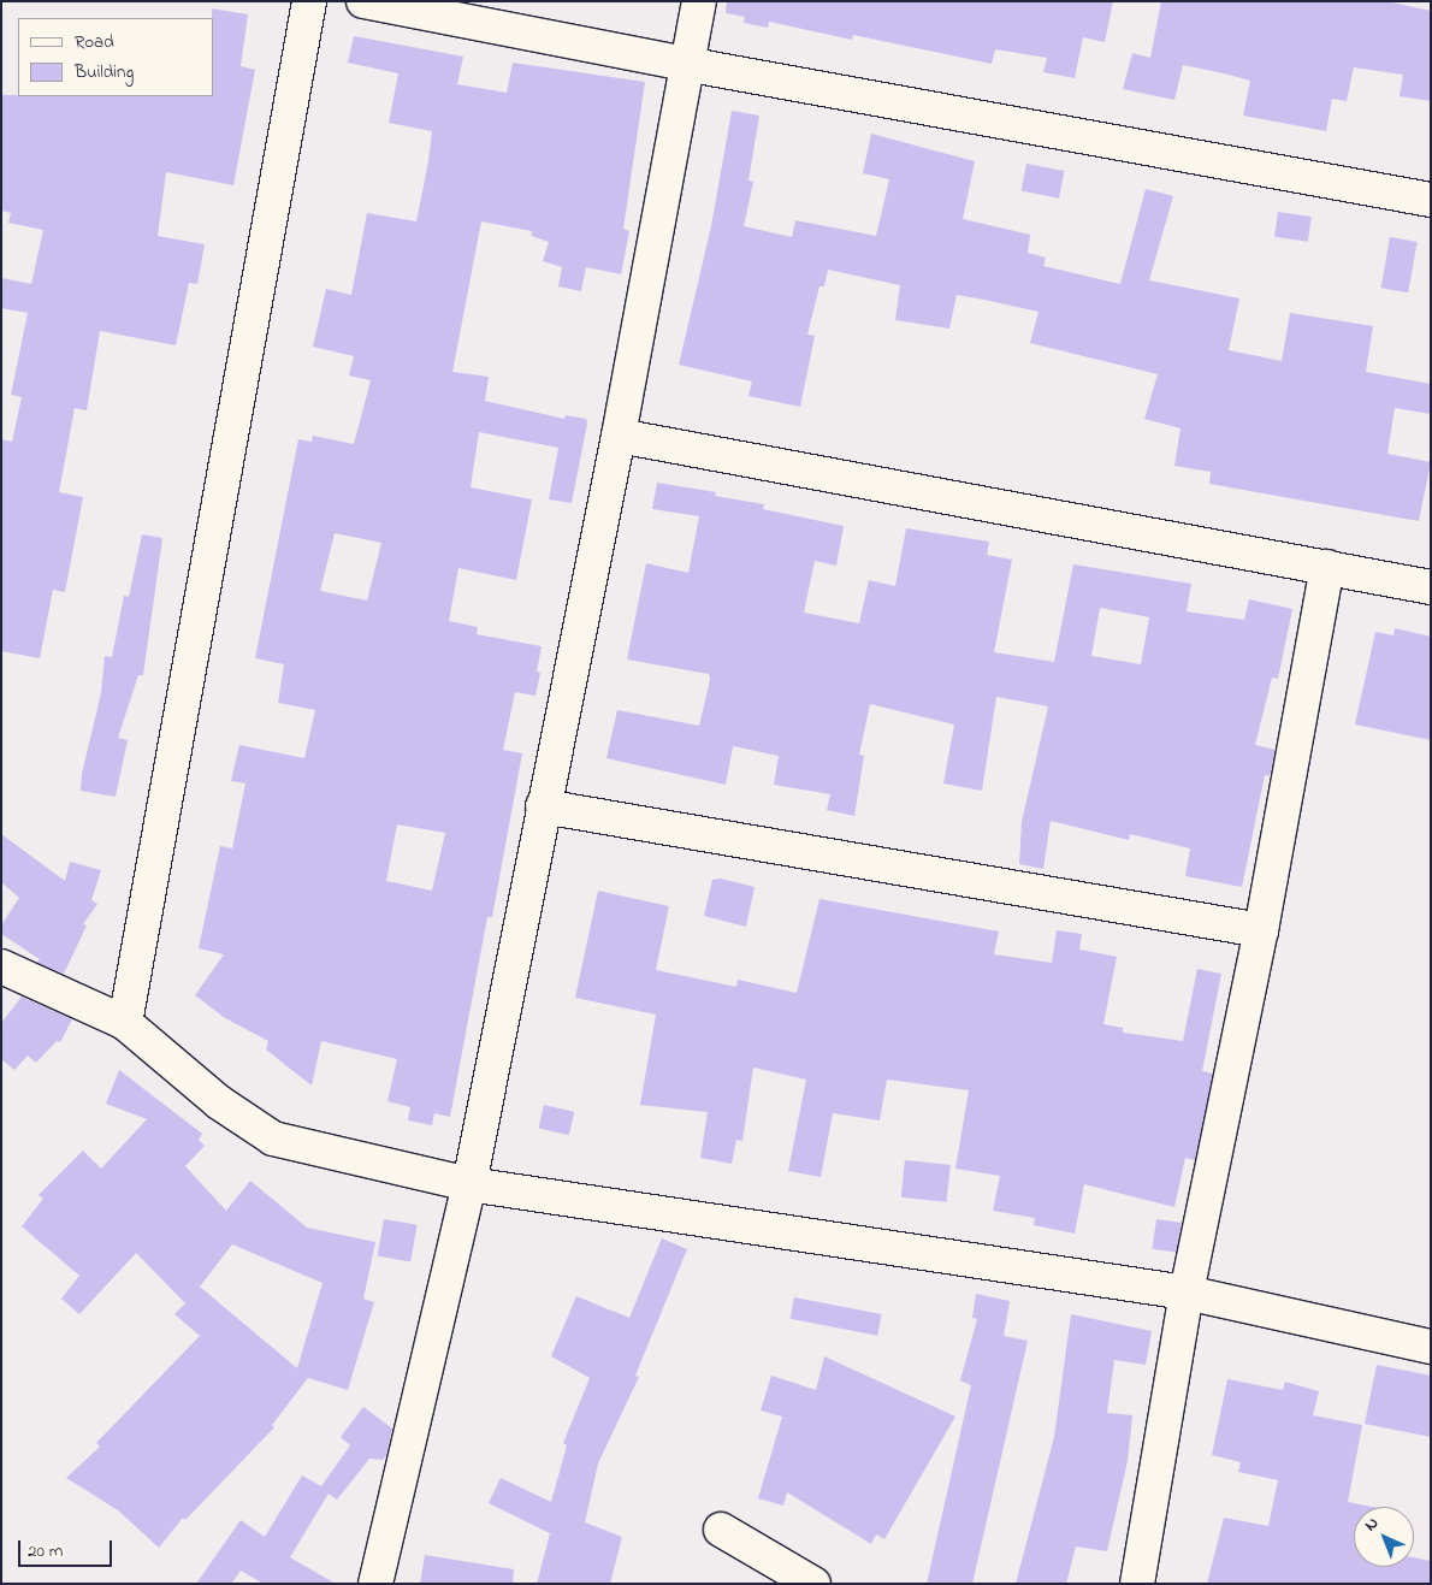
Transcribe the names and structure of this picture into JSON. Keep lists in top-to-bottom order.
{
  "legend": ["Road", "Building"],
  "scale_bar": "20 m",
  "north": "top left"
}
